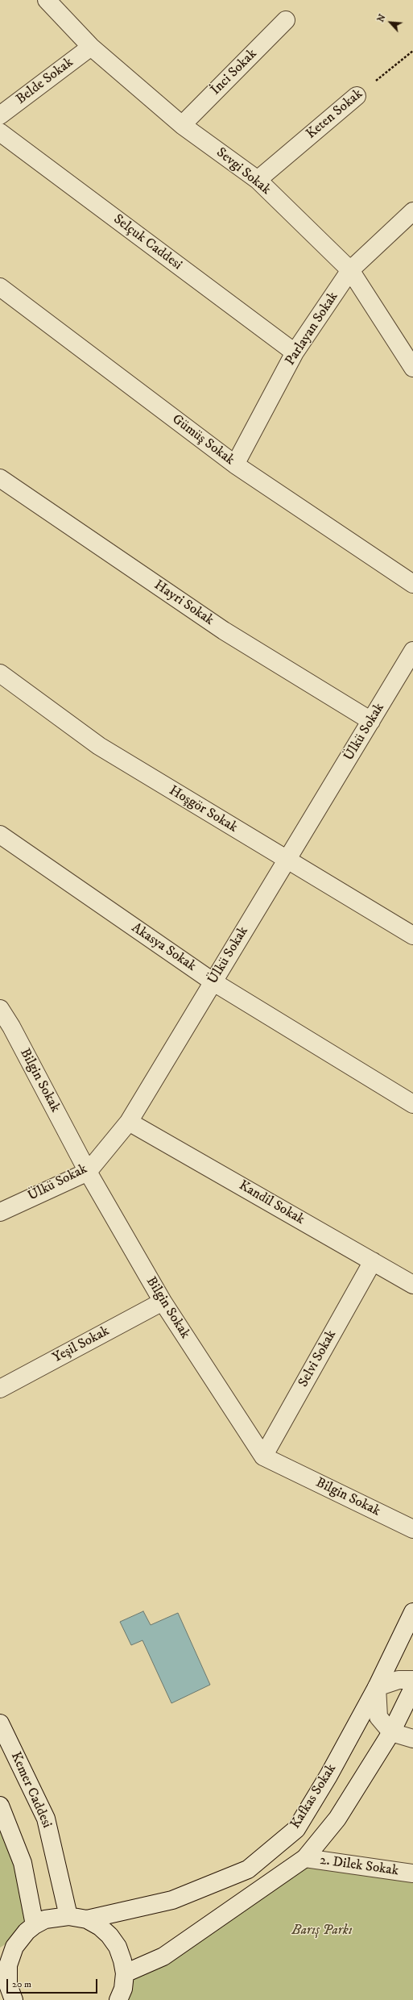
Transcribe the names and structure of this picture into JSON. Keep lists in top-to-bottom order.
{
  "streets": {
    "street": [
      "İnci Sokak",
      "Belde Sokak",
      "Keten Sokak",
      "Sevgi Sokak",
      "Selçuk Caddesi",
      "Parlayan Sokak",
      "Gümüş Sokak",
      "Hayri Sokak",
      "Ülkü Sokak",
      "Hoşgör Sokak",
      "Akasya Sokak",
      "Bilgin Sokak",
      "Kandil Sokak",
      "Yeşil Sokak",
      "Selvi Sokak",
      "Kemer Caddesi",
      "Kafkas Sokak",
      "2. Dilek Sokak"
    ]
  },
  "crossings": [
    ["İnci Sokak", "Sevgi Sokak"],
    ["Belde Sokak", "Sevgi Sokak"],
    ["Keten Sokak", "Sevgi Sokak"],
    ["Sevgi Sokak", "Parlayan Sokak"],
    ["Selçuk Caddesi", "Parlayan Sokak"],
    ["Parlayan Sokak", "Gümüş Sokak"],
    ["Hayri Sokak", "Ülkü Sokak"],
    ["Ülkü Sokak", "Hoşgör Sokak"],
    ["Ülkü Sokak", "Akasya Sokak"],
    ["Ülkü Sokak", "Bilgin Sokak"],
    ["Ülkü Sokak", "Kandil Sokak"],
    ["Bilgin Sokak", "Yeşil Sokak"],
    ["Bilgin Sokak", "Selvi Sokak"],
    ["Kandil Sokak", "Selvi Sokak"],
    ["Kafkas Sokak", "2. Dilek Sokak"]
  ],
  "parks": ["Barış Parkı"],
  "scale_bar": "20 m",
  "north": "top left"
}
